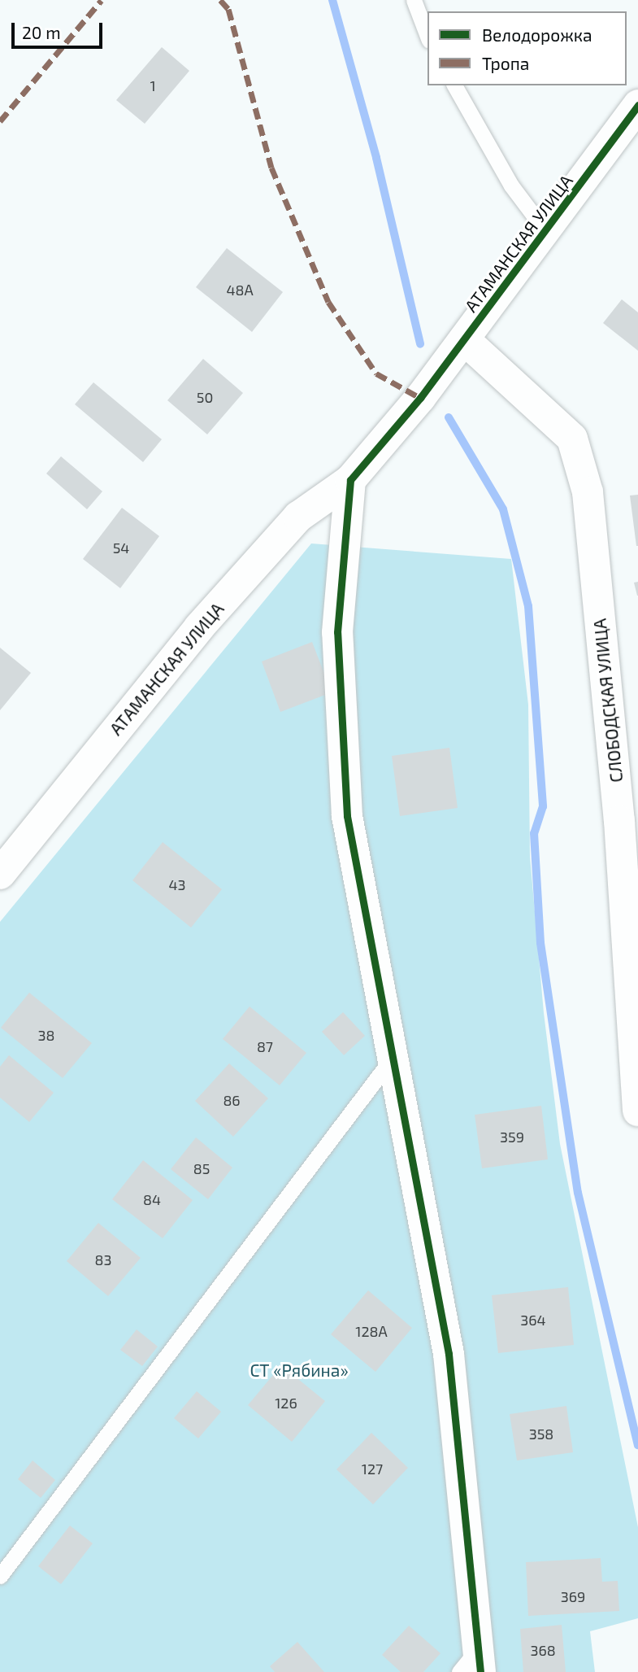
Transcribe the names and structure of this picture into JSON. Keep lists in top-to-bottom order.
{
  "streets": {
    "street": ["АТАМАНСКАЯ УЛИЦА", "СЛОБОДСКАЯ УЛИЦА"]
  },
  "crossings": [
    ["АТАМАНСКАЯ УЛИЦА", "СЛОБОДСКАЯ УЛИЦА"]
  ],
  "parks": ["СТ «Рябина»"],
  "house_numbers": [
    "1",
    "48А",
    "50",
    "54",
    "43",
    "38",
    "87",
    "86",
    "359",
    "85",
    "84",
    "83",
    "364",
    "128А",
    "126",
    "358",
    "127",
    "369",
    "368"
  ],
  "legend": ["Велодорожка", "Тропа"],
  "scale_bar": "20 m"
}
